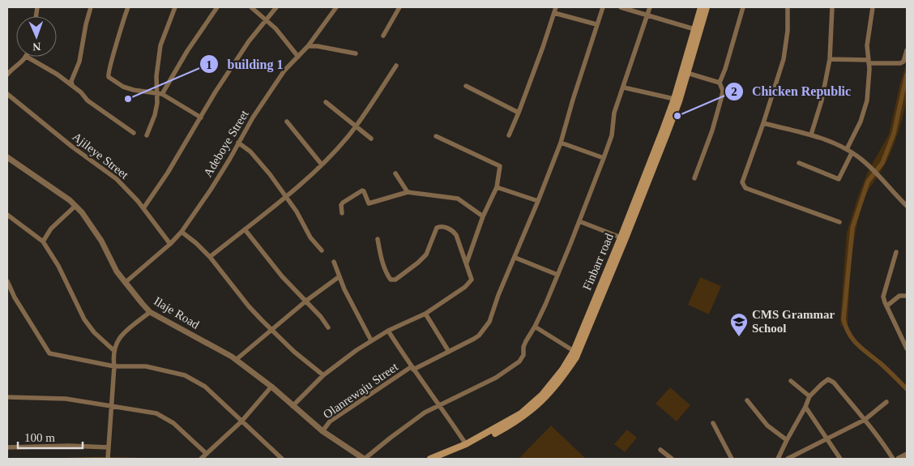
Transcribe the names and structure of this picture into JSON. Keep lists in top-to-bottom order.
{
  "streets": {
    "main road": ["Finbarr road"],
    "street": [
      "Adeboye Street",
      "Ajileye Street",
      "Ilaje Road",
      "Olanrewaju Street"
    ]
  },
  "crossings": [
    ["Adeboye Street", "Ajileye Street"],
    ["Adeboye Street", "Ilaje Road"],
    ["Ilaje Road", "Olanrewaju Street"]
  ],
  "places": {
    "other": ["building 1", "Chicken Republic"],
    "school or university": ["CMS Grammar School"]
  },
  "scale_bar": "100 m",
  "north": "bottom"
}
